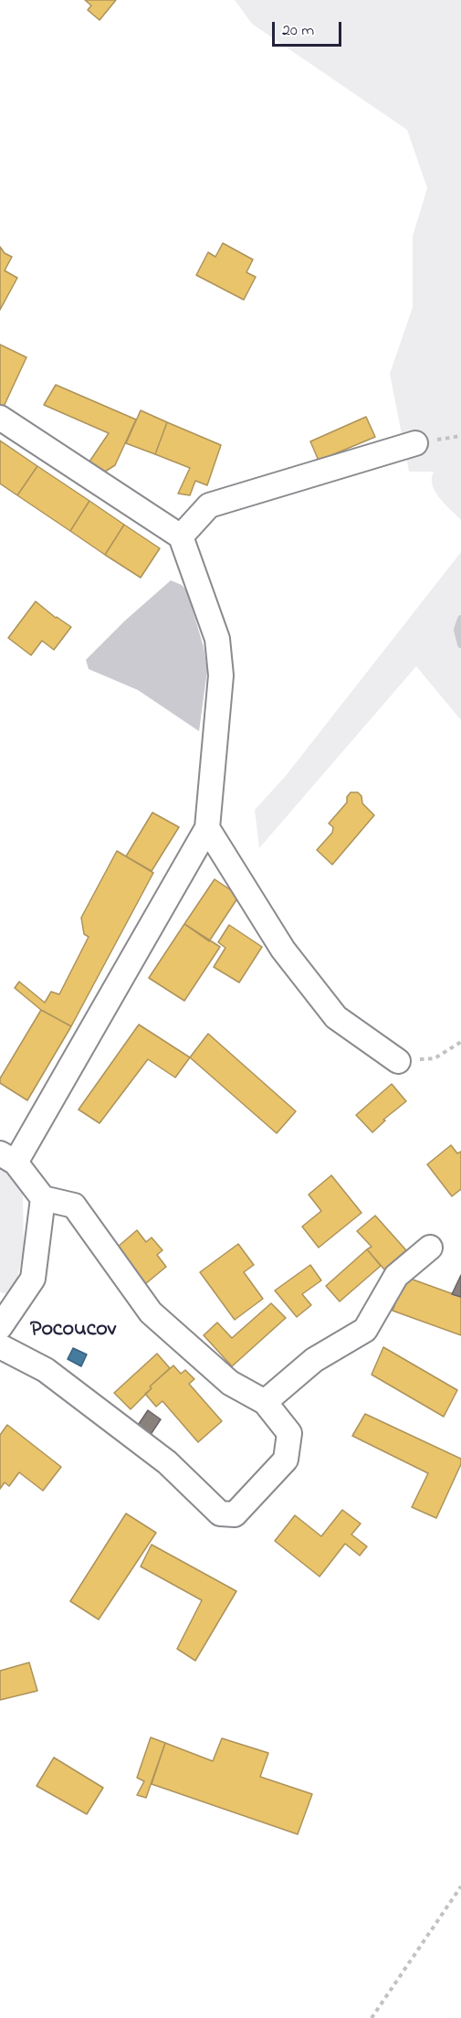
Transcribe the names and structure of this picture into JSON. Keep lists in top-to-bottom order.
{
  "districts": ["Pocoucov"],
  "scale_bar": "20 m"
}
